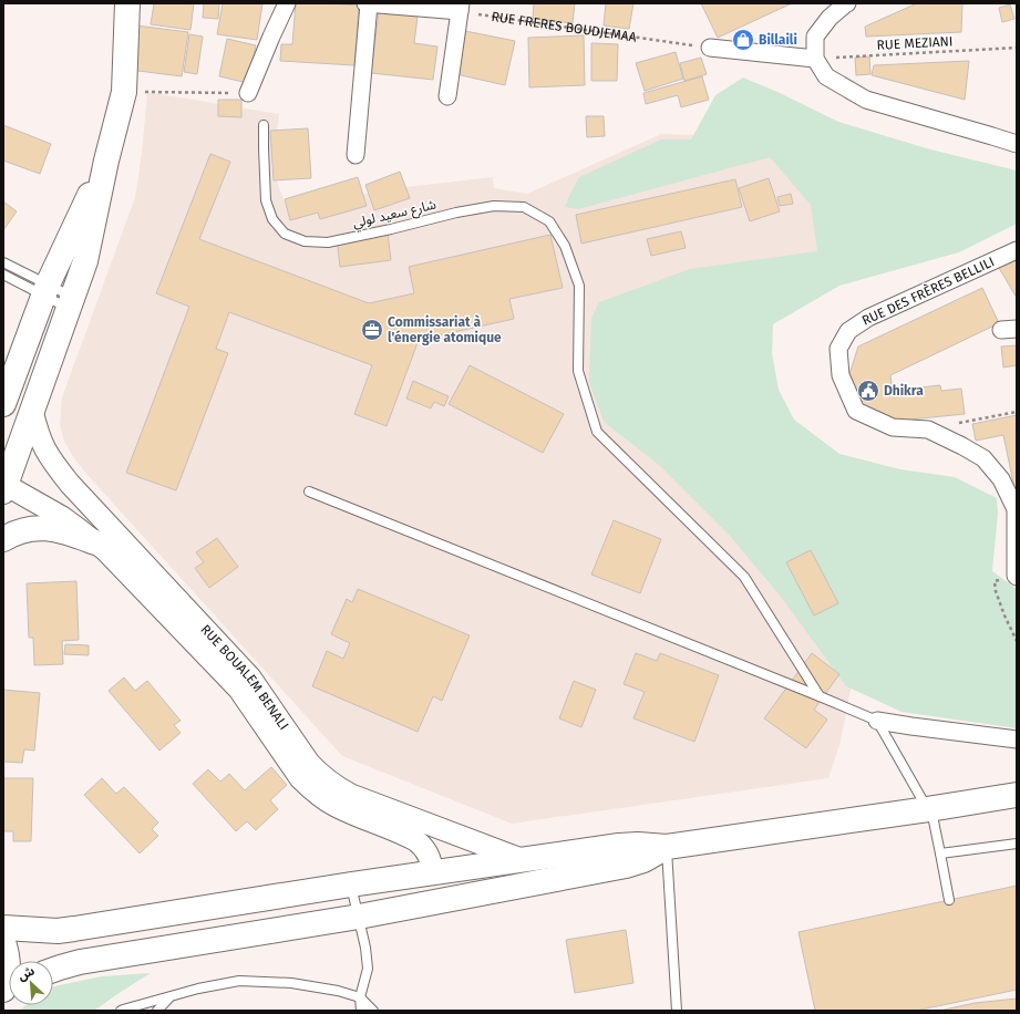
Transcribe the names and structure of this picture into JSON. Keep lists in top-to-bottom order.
{
  "streets": {
    "street": ["RUE DES FRÈRES BELLILI", "RUE BOUALEM BENALI"],
    "lane": ["شارع سعيد لولي"],
    "path": ["RUE FRERES BOUDJEMAA", "RUE MEZIANI"]
  },
  "places": {
    "shop": ["Billaili"],
    "office": ["Commissariat à l'énergie atomique"],
    "public building": ["Dhikra"]
  },
  "north": "top left"
}
